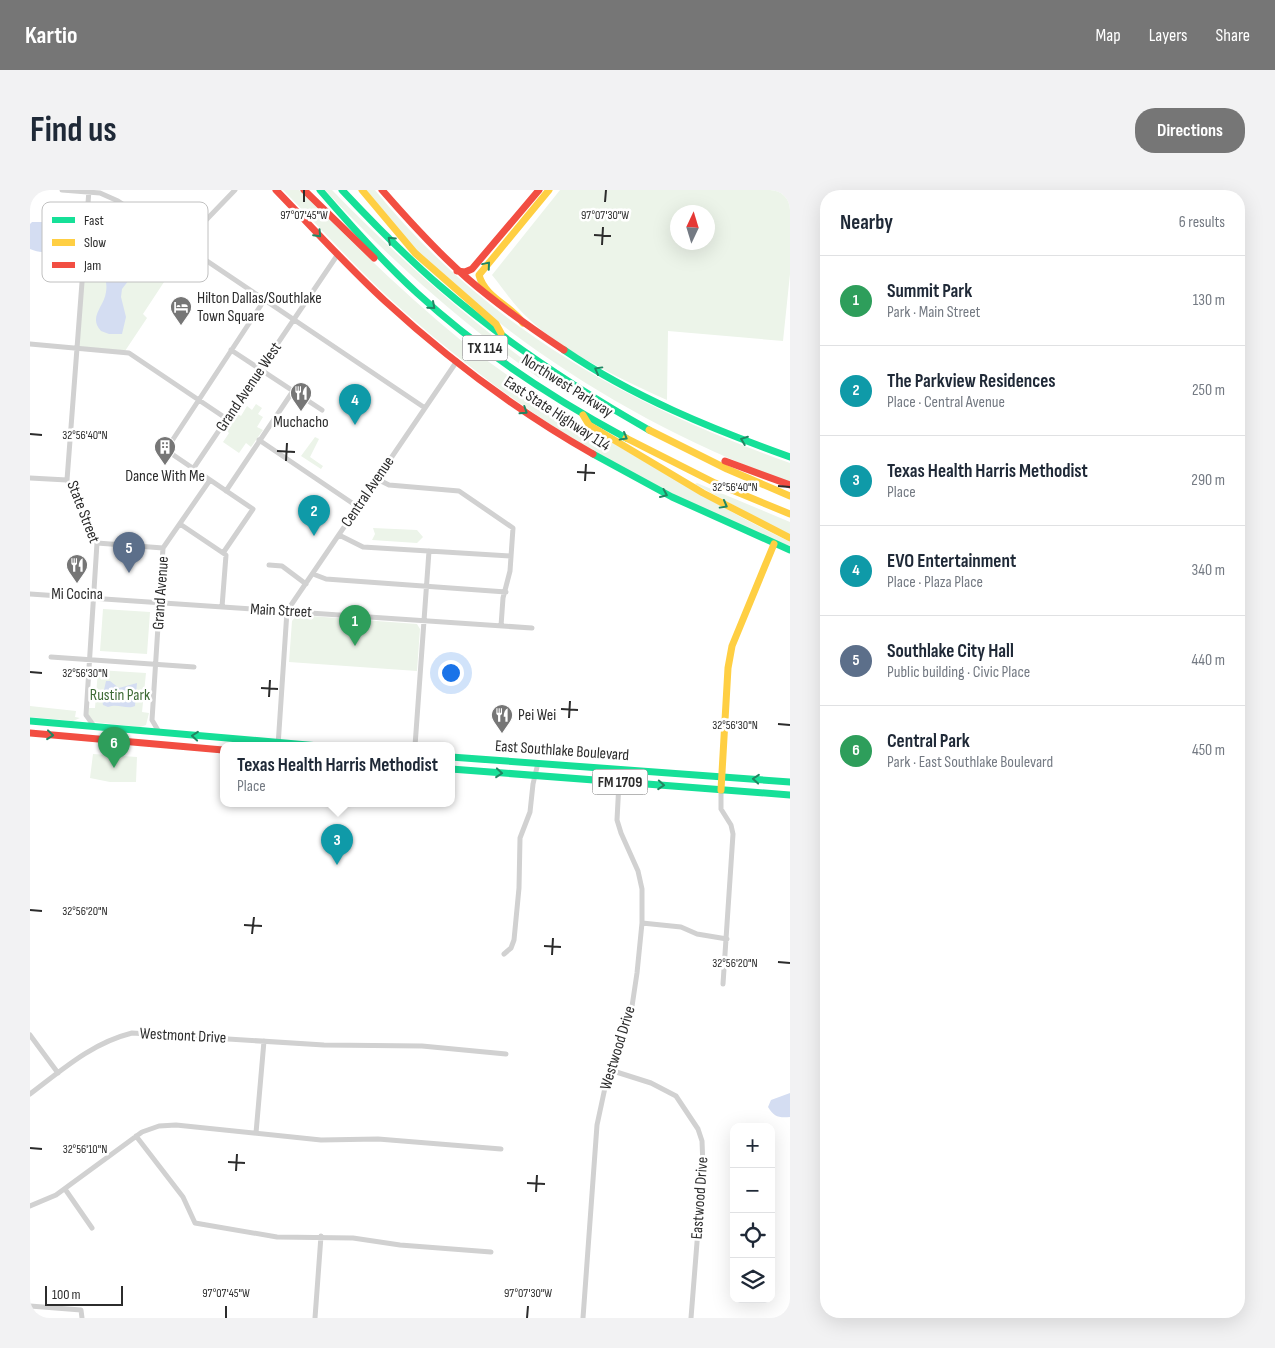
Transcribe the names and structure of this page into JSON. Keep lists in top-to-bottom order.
{
  "streets": {
    "main road": [
      "TX 114",
      "Northwest Parkway",
      "East State Highway 114",
      "East Southlake Boulevard",
      "FM 1709"
    ],
    "street": [
      "Grand Avenue West",
      "Central Avenue",
      "State Street",
      "Grand Avenue",
      "Main Street",
      "Westmont Drive",
      "Westwood Drive",
      "Eastwood Drive"
    ]
  },
  "crossings": [
    ["Grand Avenue West", "East State Highway 114"],
    ["East State Highway 114", "Central Avenue"],
    ["Central Avenue", "Main Street"],
    ["State Street", "Main Street"],
    ["Grand Avenue", "Main Street"],
    ["East Southlake Boulevard", "Westwood Drive"],
    ["Westwood Drive", "Eastwood Drive"]
  ],
  "parks": ["Rustin Park"],
  "places": {
    "hotel": ["Hilton Dallas/Southlake Town Square"],
    "restaurant": ["Muchacho", "Mi Cocina", "Pei Wei"],
    "building": ["Dance With Me"]
  },
  "legend": ["Fast", "Slow", "Jam"],
  "scale_bar": "100 m",
  "north": "top",
  "page": {
    "header": "Kartio",
    "nav": ["Map", "Layers", "Share"],
    "buttons": "Directions",
    "title": "Find us",
    "heading": ["Nearby", "6 results"],
    "list": [
      {
        "mark": "1",
        "name": "Summit Park",
        "note": "Park · Main Street",
        "value": "130 m"
      },
      {
        "mark": "2",
        "name": "The Parkview Residences",
        "note": "Place · Central Avenue",
        "value": "250 m"
      },
      {
        "mark": "3",
        "name": "Texas Health Harris Methodist",
        "note": "Place",
        "value": "290 m"
      },
      {
        "mark": "4",
        "name": "EVO Entertainment",
        "note": "Place · Plaza Place",
        "value": "340 m"
      },
      {
        "mark": "5",
        "name": "Southlake City Hall",
        "note": "Public building · Civic Place",
        "value": "440 m"
      },
      {
        "mark": "6",
        "name": "Central Park",
        "note": "Park · East Southlake Boulevard",
        "value": "450 m"
      }
    ],
    "pins": [
      "4",
      "2",
      "5",
      "1",
      "6",
      "3"
    ],
    "popup": ["Texas Health Harris Methodist", "Place"],
    "map_buttons": ["+", "−"],
    "scale": "100 m"
  },
  "coordinates": [
    "97°07'45\"W",
    "97°07'30\"W",
    "32°56'40\"N",
    "32°56'30\"N",
    "32°56'20\"N",
    "32°56'10\"N"
  ]
}
